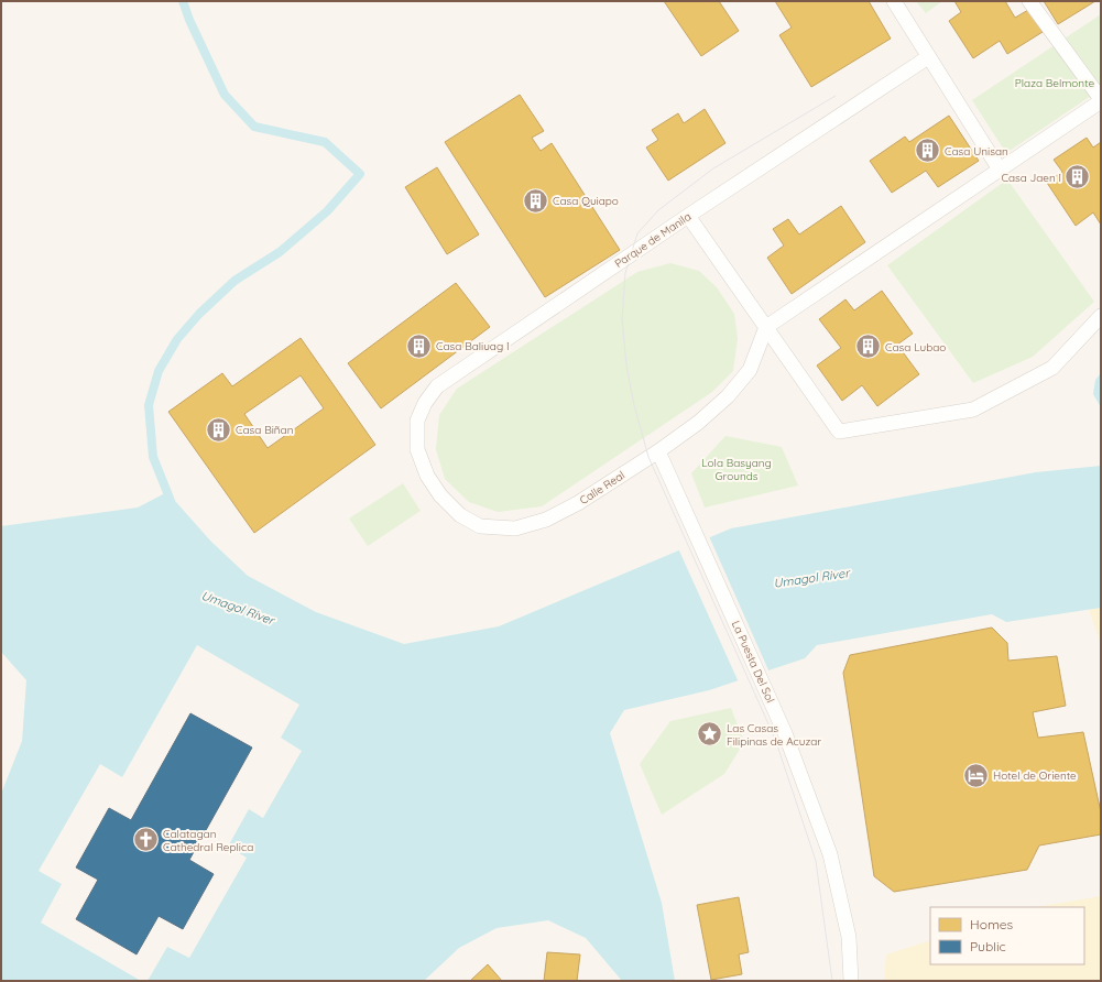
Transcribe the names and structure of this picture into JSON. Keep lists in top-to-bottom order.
{
  "streets": {
    "lane": ["Parque de Manila", "Calle Real", "La Puesta Del Sol"]
  },
  "crossings": [
    ["Parque de Manila", "Calle Real"],
    ["Calle Real", "La Puesta Del Sol"]
  ],
  "water": ["Umagol River"],
  "parks": ["Plaza Belmonte", "Lola Basyang Grounds"],
  "places": {
    "building": [
      "Casa Unisan",
      "Casa Jaen I",
      "Casa Quiapo",
      "Casa Baliuag I",
      "Casa Lubao",
      "Casa Biñan"
    ],
    "place": ["Las Casas Filipinas de Acuzar"],
    "hotel": ["Hotel de Oriente"],
    "church": ["Calatagan Cathedral Replica"]
  },
  "legend": ["Homes", "Public"]
}
